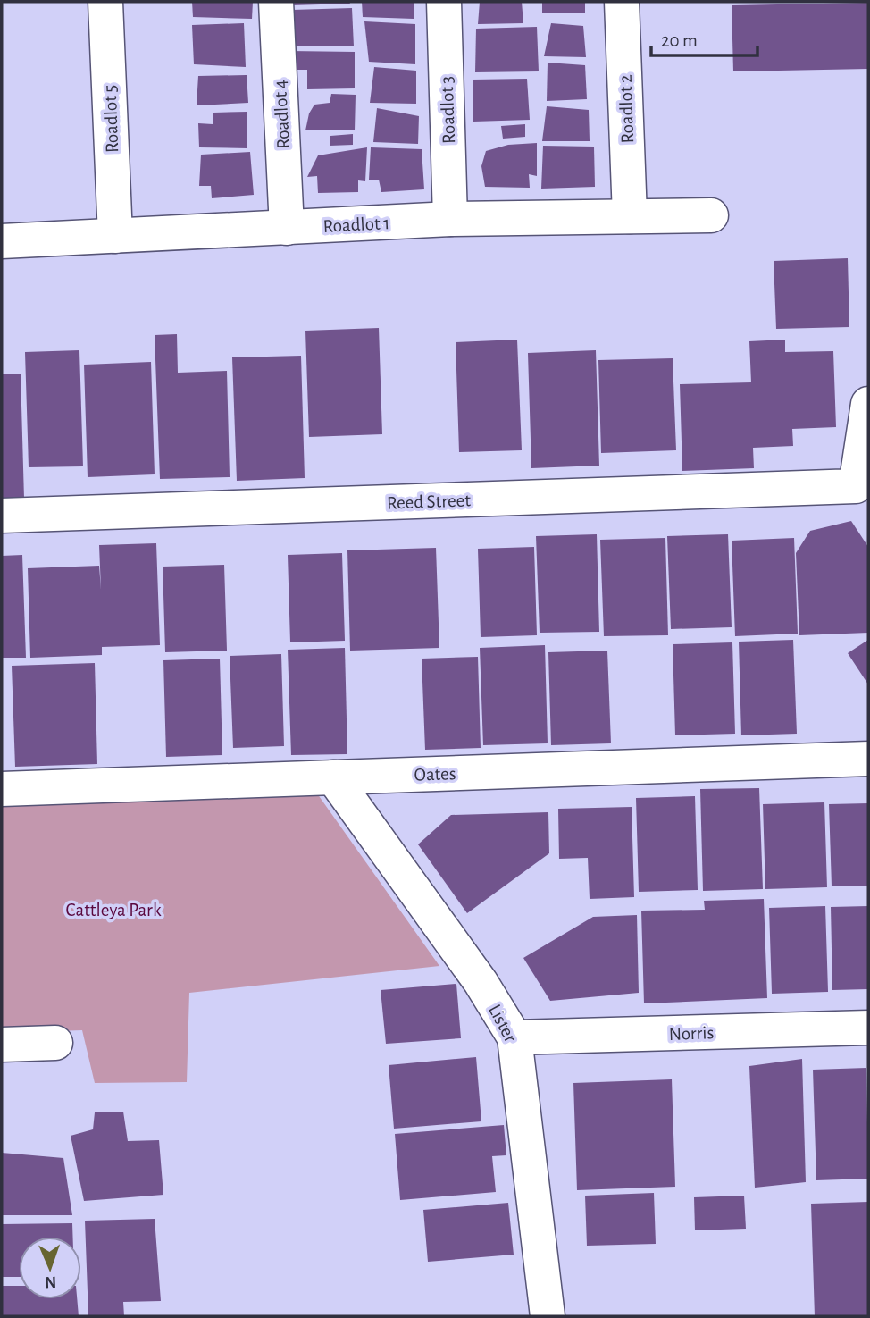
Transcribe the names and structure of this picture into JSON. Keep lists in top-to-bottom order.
{
  "streets": {
    "street": [
      "Roadlot 2",
      "Roadlot 3",
      "Roadlot 4",
      "Roadlot 5",
      "Roadlot 1",
      "Reed Street",
      "Oates",
      "Lister",
      "Norris"
    ]
  },
  "crossings": [
    ["Roadlot 2", "Roadlot 1"],
    ["Roadlot 3", "Roadlot 1"],
    ["Roadlot 4", "Roadlot 1"],
    ["Roadlot 5", "Roadlot 1"],
    ["Oates", "Lister"],
    ["Lister", "Norris"]
  ],
  "parks": ["Cattleya Park"],
  "scale_bar": "20 m",
  "north": "bottom"
}
